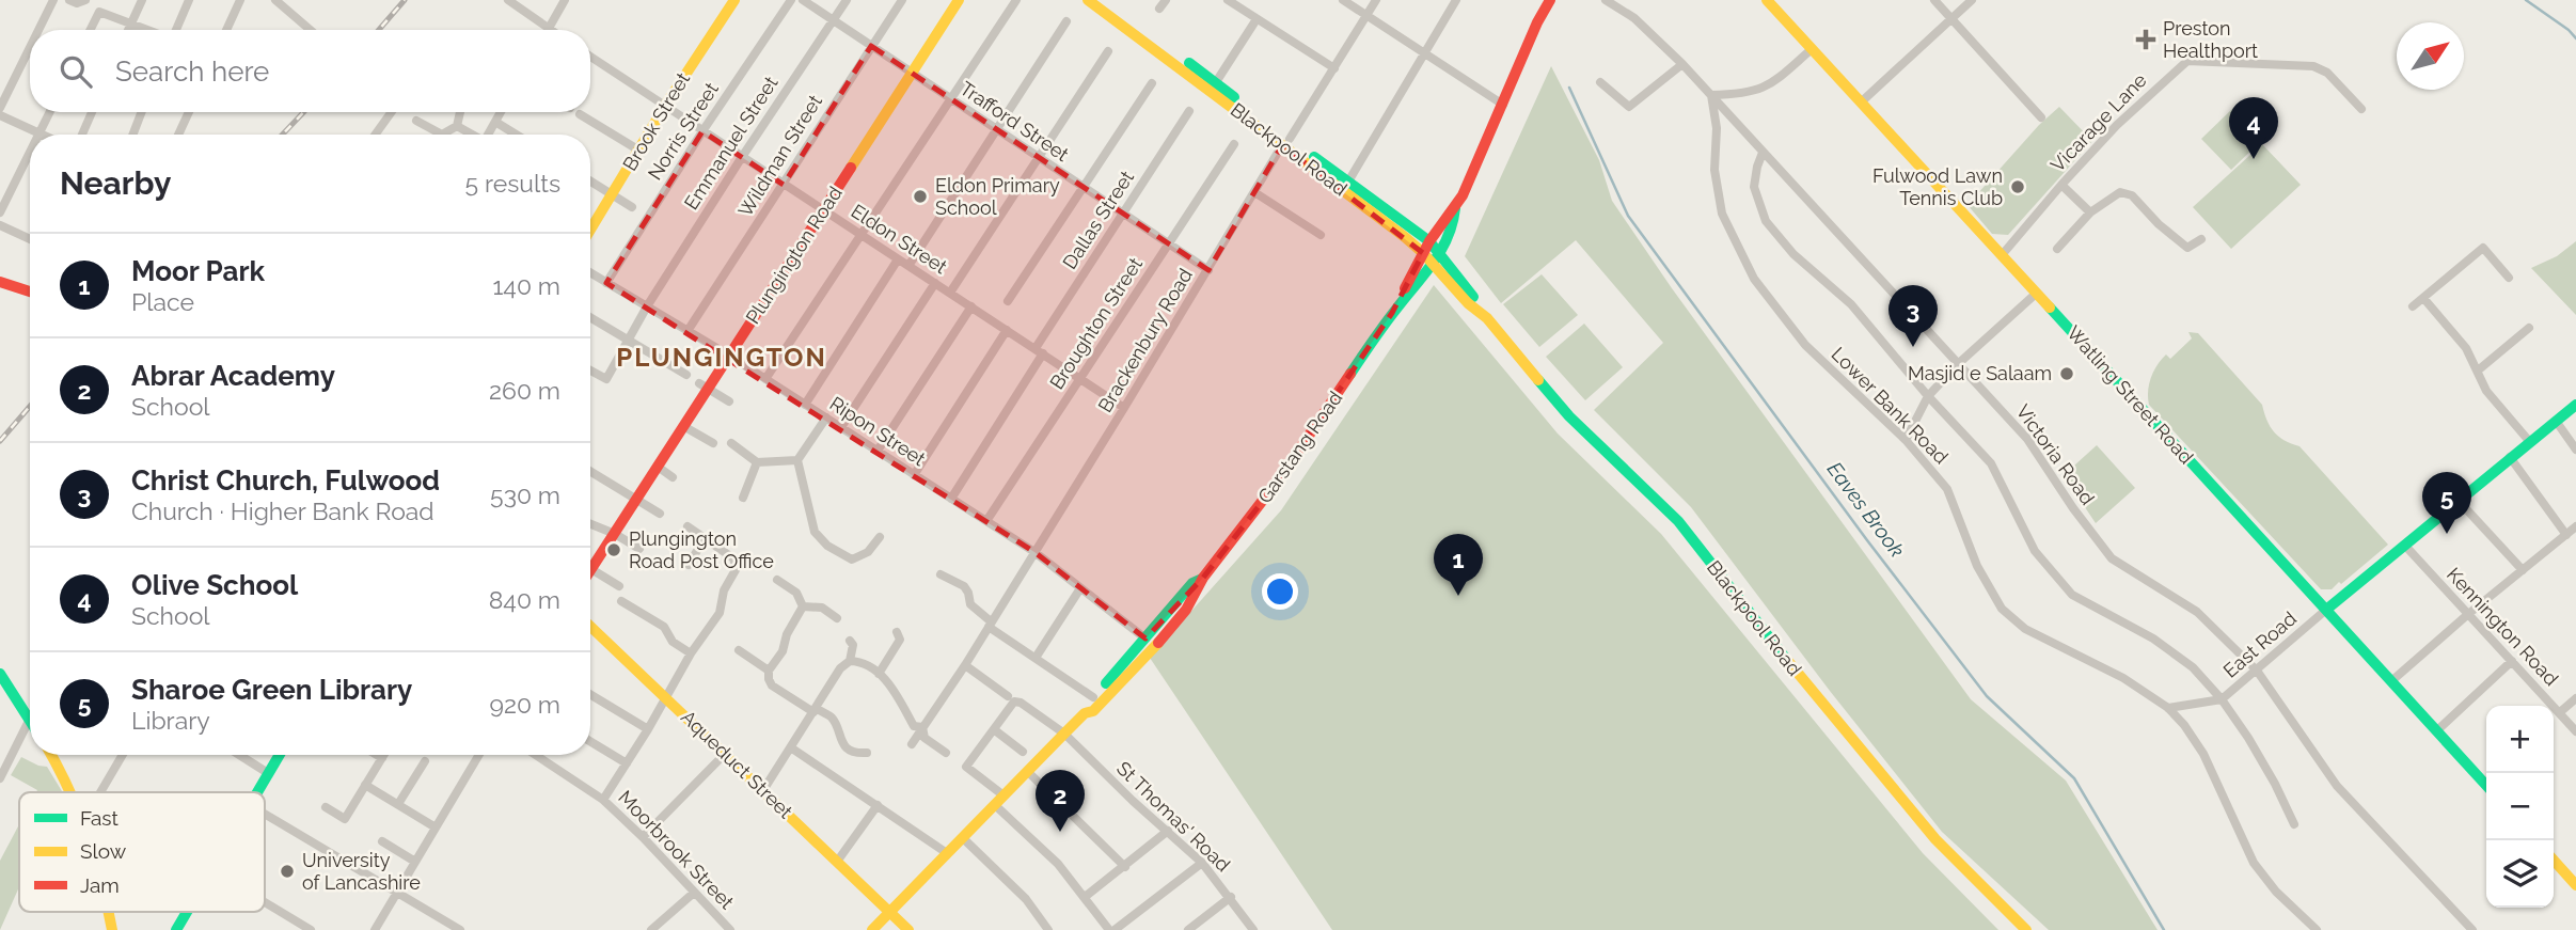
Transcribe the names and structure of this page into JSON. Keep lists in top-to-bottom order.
{
  "streets": {
    "main road": [
      "Brook Street",
      "Blackpool Road",
      "Plungington Road",
      "Watling Street Road",
      "Garstang Road",
      "Aqueduct Street"
    ],
    "street": [
      "Trafford Street",
      "Vicarage Lane",
      "Norris Street",
      "Emmanuel Street",
      "Wildman Street",
      "Dallas Street",
      "Eldon Street",
      "Broughton Street",
      "Brackenbury Road",
      "Lower Bank Road",
      "Ripon Street",
      "Victoria Road",
      "Kennington Road",
      "East Road",
      "St Thomas' Road",
      "Moorbrook Street"
    ]
  },
  "crossings": [
    ["Brook Street", "Eldon Street"],
    ["Trafford Street", "Emmanuel Street"],
    ["Trafford Street", "Wildman Street"],
    ["Trafford Street", "Dallas Street"],
    ["Trafford Street", "Plungington Road"],
    ["Trafford Street", "Broughton Street"],
    ["Trafford Street", "Brackenbury Road"],
    ["Vicarage Lane", "Watling Street Road"],
    ["Norris Street", "Eldon Street"],
    ["Norris Street", "Ripon Street"],
    ["Emmanuel Street", "Eldon Street"],
    ["Emmanuel Street", "Ripon Street"],
    ["Blackpool Road", "Brackenbury Road"],
    ["Blackpool Road", "Garstang Road"],
    ["Wildman Street", "Eldon Street"],
    ["Wildman Street", "Ripon Street"],
    ["Dallas Street", "Eldon Street"],
    ["Dallas Street", "Ripon Street"],
    ["Eldon Street", "Plungington Road"],
    ["Eldon Street", "Broughton Street"],
    ["Eldon Street", "Brackenbury Road"],
    ["Plungington Road", "Ripon Street"],
    ["Broughton Street", "Ripon Street"],
    ["Brackenbury Road", "Ripon Street"],
    ["Brackenbury Road", "St Thomas' Road"],
    ["Watling Street Road", "East Road"],
    ["Lower Bank Road", "Victoria Road"],
    ["Lower Bank Road", "East Road"],
    ["Ripon Street", "Garstang Road"],
    ["Garstang Road", "Aqueduct Street"],
    ["Garstang Road", "St Thomas' Road"],
    ["Victoria Road", "East Road"]
  ],
  "districts": ["PLUNGINGTON"],
  "water": ["Eaves Brook"],
  "places": {
    "health": ["Preston Healthport"],
    "other": [
      "Fulwood Lawn Tennis Club",
      "Eldon Primary School",
      "Masjid e Salaam",
      "Plungington Road Post Office",
      "University of Lancashire"
    ]
  },
  "legend": ["Fast", "Slow", "Jam"],
  "north": "top right",
  "page": {
    "search": "Search here",
    "pins": [
      "4",
      "3",
      "5",
      "1",
      "2"
    ],
    "heading": ["Nearby", "5 results"],
    "list": [
      {
        "mark": "1",
        "name": "Moor Park",
        "note": "Place",
        "value": "140 m"
      },
      {
        "mark": "2",
        "name": "Abrar Academy",
        "note": "School",
        "value": "260 m"
      },
      {
        "mark": "3",
        "name": "Christ Church, Fulwood",
        "note": "Church · Higher Bank Road",
        "value": "530 m"
      },
      {
        "mark": "4",
        "name": "Olive School",
        "note": "School",
        "value": "840 m"
      },
      {
        "mark": "5",
        "name": "Sharoe Green Library",
        "note": "Library",
        "value": "920 m"
      }
    ],
    "map_buttons": ["+", "−"]
  }
}
